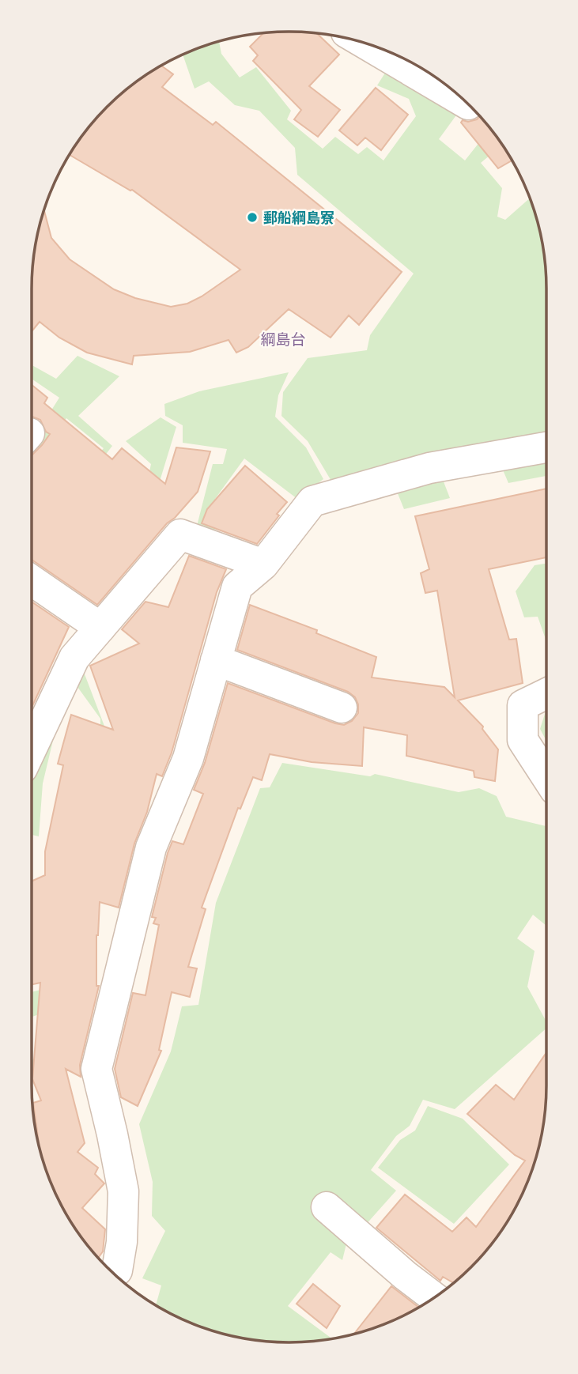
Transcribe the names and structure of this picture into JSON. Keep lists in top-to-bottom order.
{
  "districts": ["綱島台"],
  "places": ["郵船綱島寮"]
}
